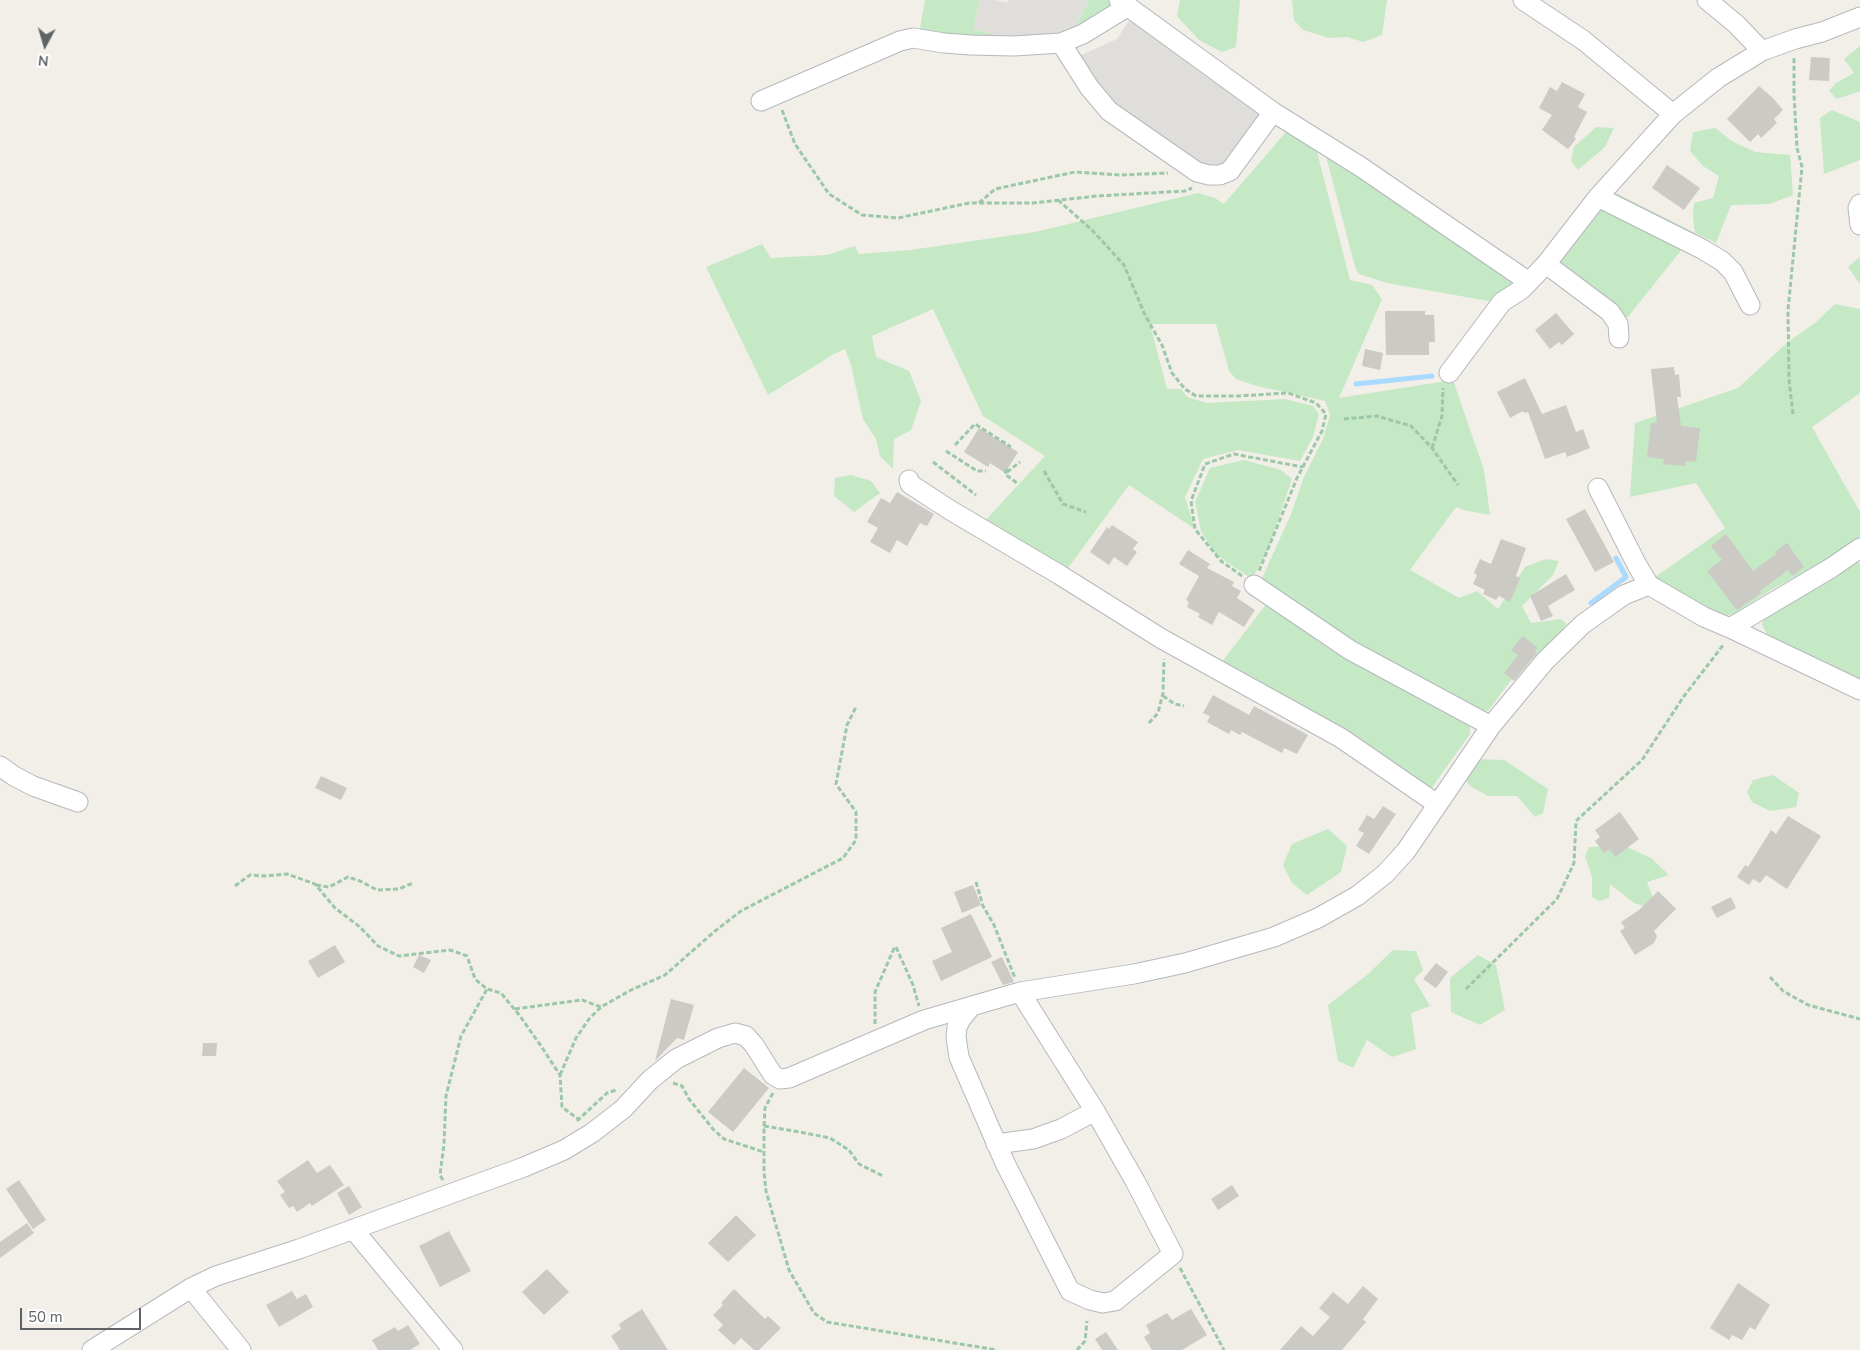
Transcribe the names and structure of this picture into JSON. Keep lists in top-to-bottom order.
{
  "scale_bar": "50 m",
  "north": "bottom"
}
